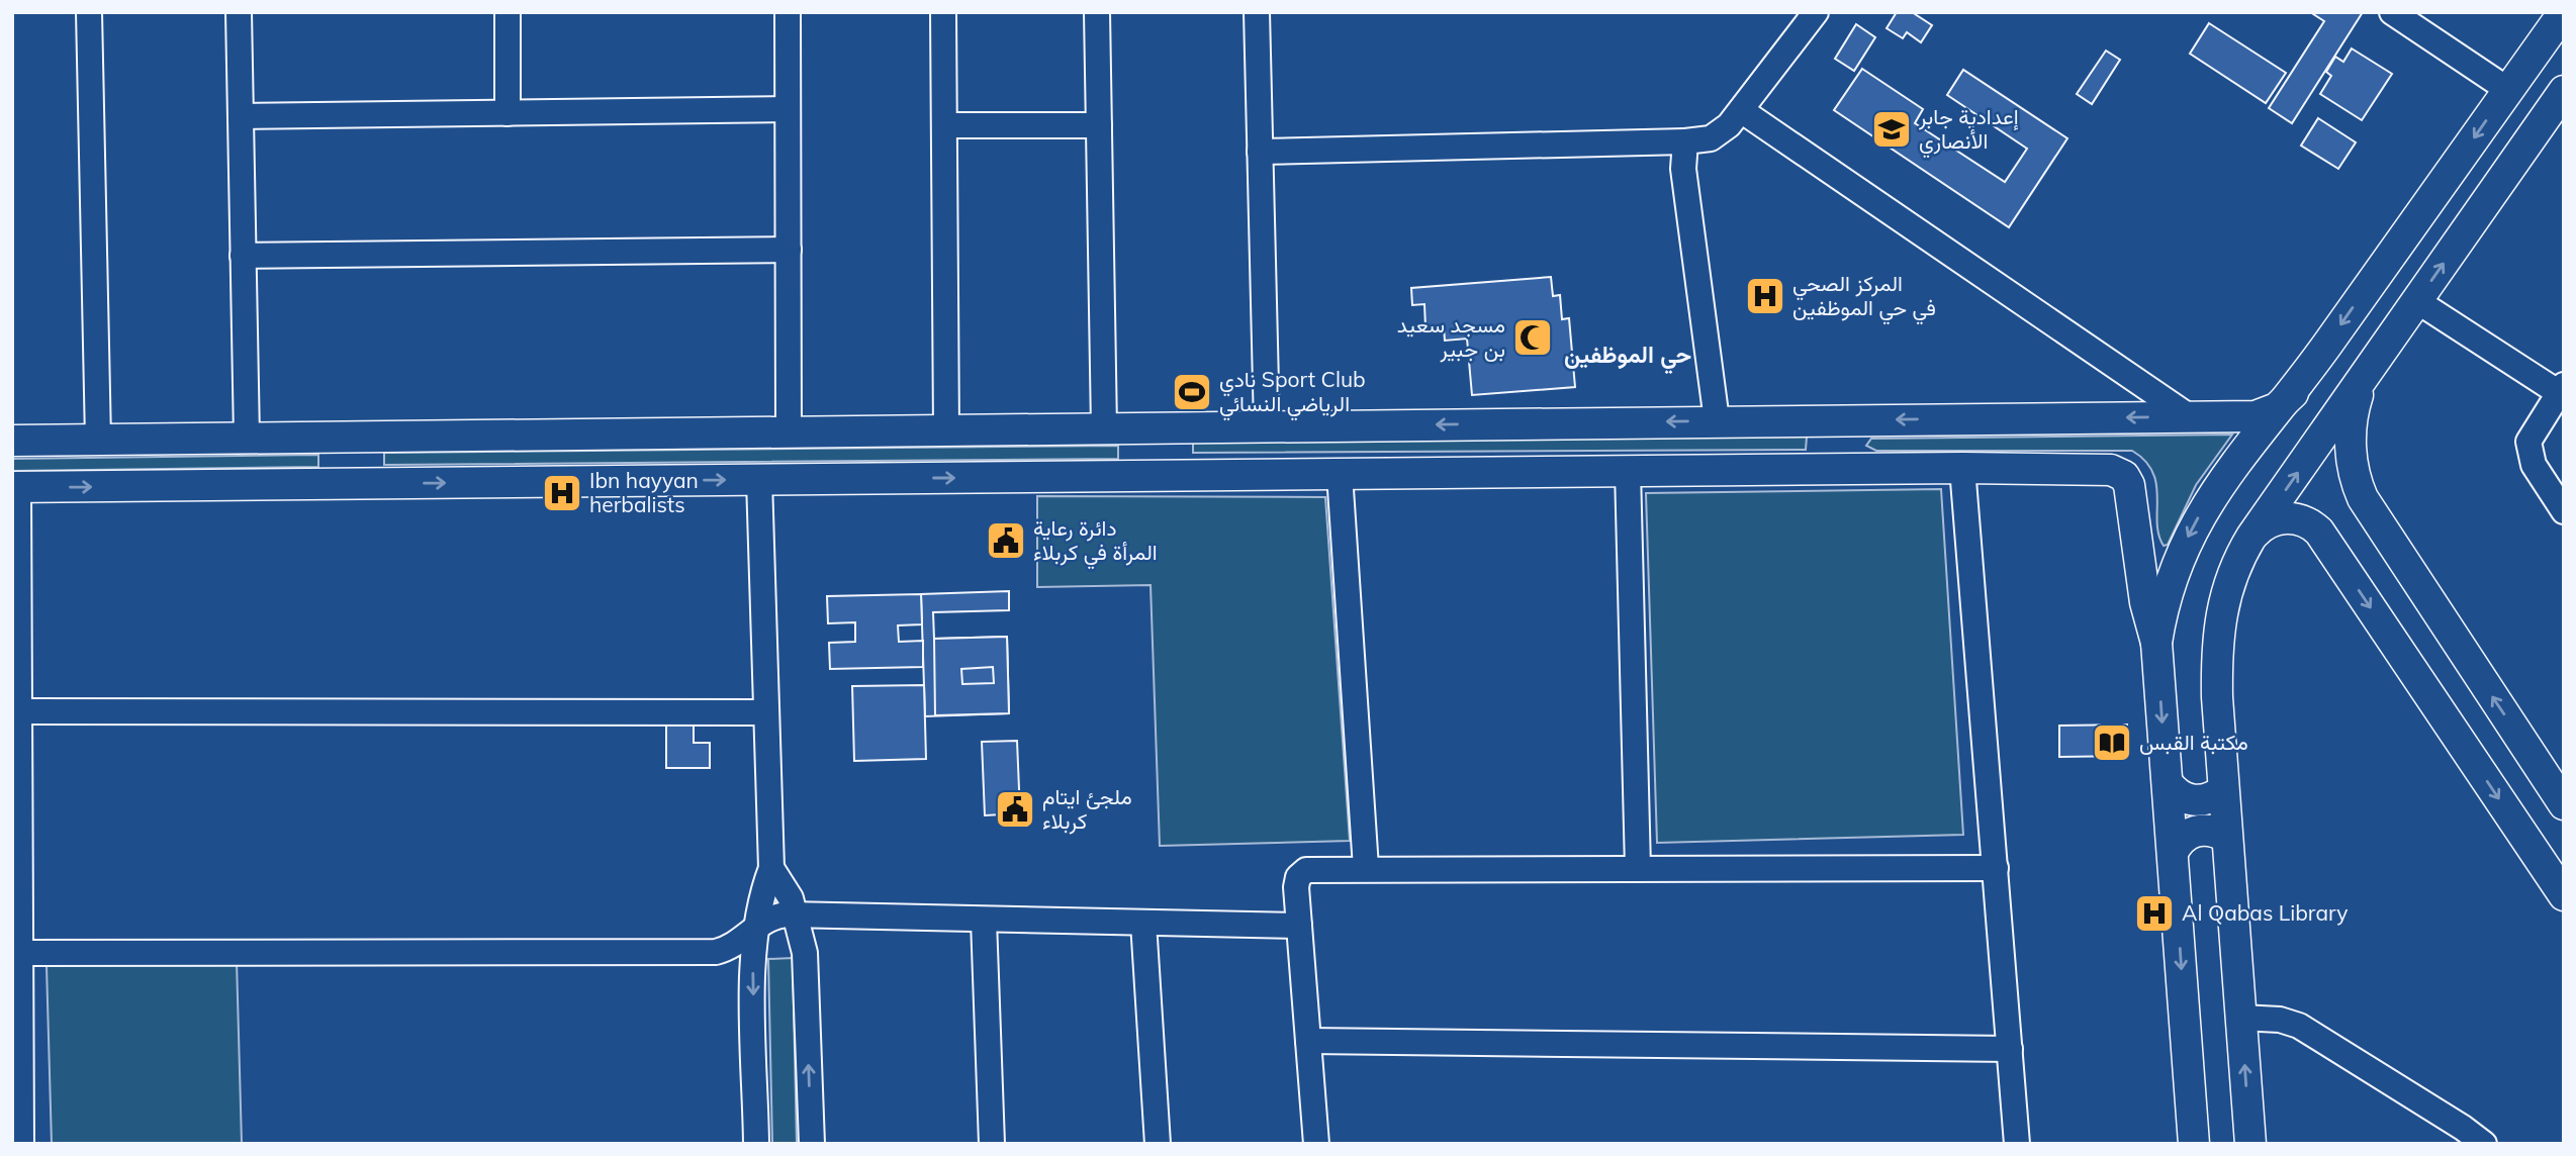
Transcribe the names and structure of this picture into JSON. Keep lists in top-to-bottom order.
{
  "districts": ["حي الموظفين"],
  "places": {
    "school or university": ["إعدادية جابر الأنصاري"],
    "hospital": ["المركز الصحي في حي الموظفين", "Ibn hayyan herbalists", "Al Qabas Library"],
    "mosque": ["مسجد سعيد بن جبير"],
    "sports": ["نادي Sport Club الرياضي النسائي"],
    "public building": ["دائرة رعاية المرأة في كربلاء", "ملجئ ايتام كربلاء"],
    "library": ["مكتبة القبس"]
  }
}
